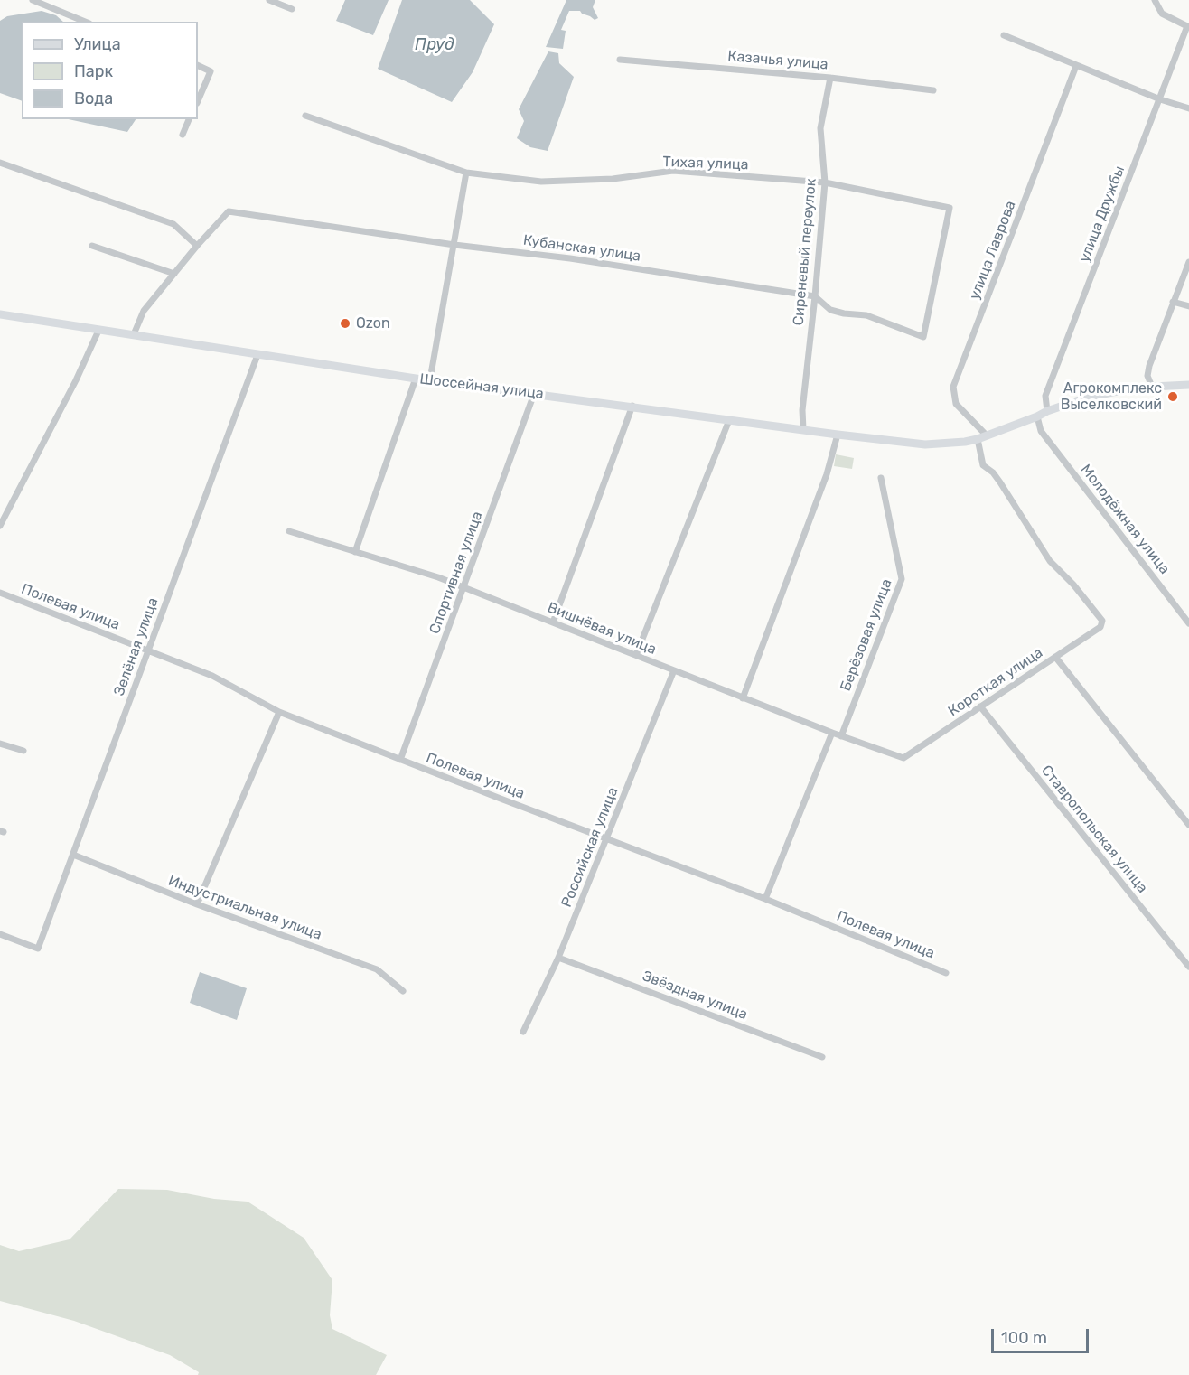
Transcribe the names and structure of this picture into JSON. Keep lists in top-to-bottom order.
{
  "streets": {
    "main road": ["Шоссейная улица"],
    "street": [
      "Казачья улица",
      "Тихая улица",
      "улица Дружбы",
      "Кубанская улица",
      "улица Лаврова",
      "Сиреневый переулок",
      "Молодёжная улица",
      "Спортивная улица",
      "Полевая улица",
      "Вишнёвая улица",
      "Берёзовая улица",
      "Зелёная улица",
      "Короткая улица",
      "Ставропольская улица",
      "Российская улица",
      "Индустриальная улица",
      "Звёздная улица"
    ]
  },
  "crossings": [
    ["Казачья улица", "Сиреневый переулок"],
    ["Тихая улица", "Кубанская улица"],
    ["Тихая улица", "Сиреневый переулок"],
    ["улица Дружбы", "Шоссейная улица"],
    ["Кубанская улица", "Сиреневый переулок"],
    ["улица Лаврова", "Шоссейная улица"],
    ["Сиреневый переулок", "Шоссейная улица"],
    ["Шоссейная улица", "Молодёжная улица"],
    ["Шоссейная улица", "Спортивная улица"],
    ["Шоссейная улица", "Зелёная улица"],
    ["Шоссейная улица", "Короткая улица"],
    ["Спортивная улица", "Полевая улица"],
    ["Спортивная улица", "Вишнёвая улица"],
    ["Полевая улица", "Зелёная улица"],
    ["Полевая улица", "Российская улица"],
    ["Вишнёвая улица", "Берёзовая улица"],
    ["Вишнёвая улица", "Короткая улица"],
    ["Вишнёвая улица", "Российская улица"],
    ["Зелёная улица", "Индустриальная улица"],
    ["Короткая улица", "Ставропольская улица"],
    ["Российская улица", "Звёздная улица"]
  ],
  "water": ["Пруд"],
  "places": ["Ozon", "Агрокомплекс Выселковский"],
  "legend": ["Улица", "Парк", "Вода"],
  "scale_bar": "100 m"
}
